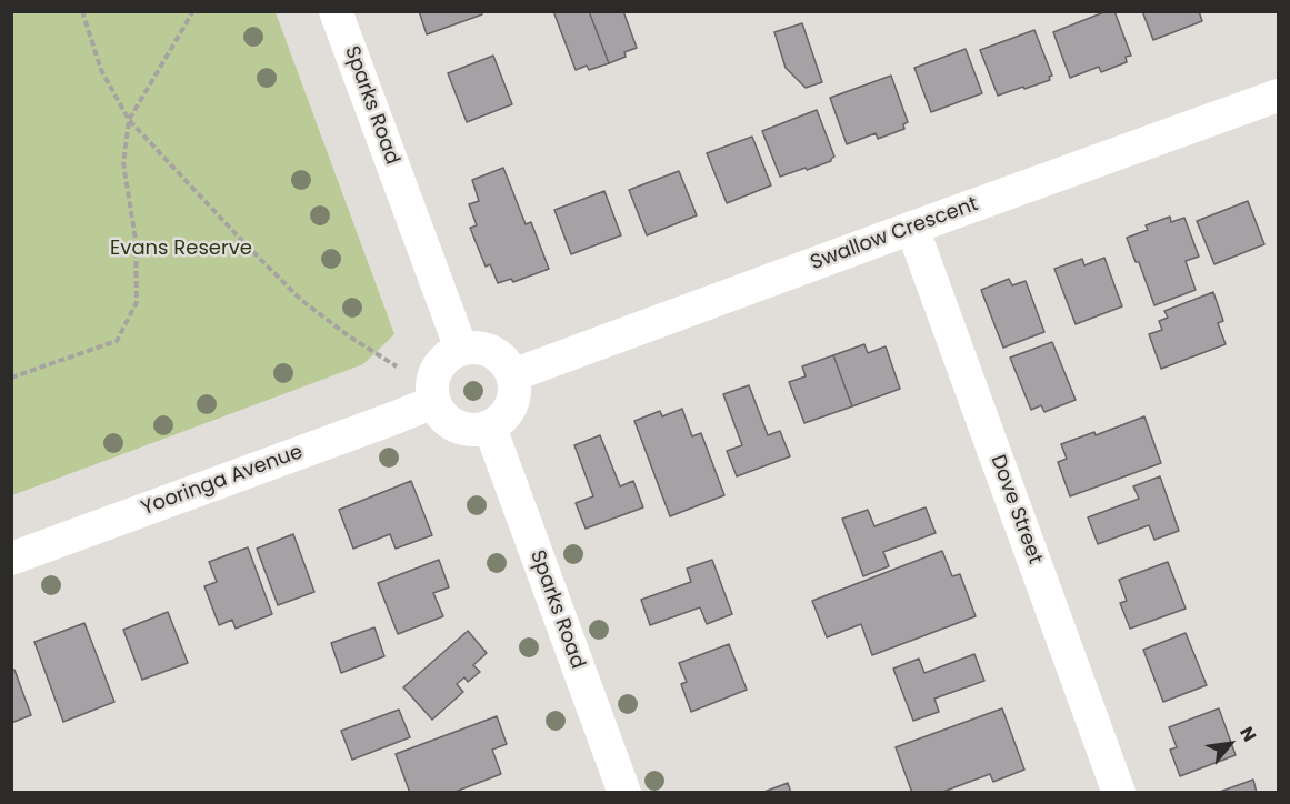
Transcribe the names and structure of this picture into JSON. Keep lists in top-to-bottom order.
{
  "streets": {
    "street": [
      "Sparks Road",
      "Swallow Crescent",
      "Yooringa Avenue",
      "Dove Street"
    ]
  },
  "crossings": [
    ["Sparks Road", "Swallow Crescent"],
    ["Sparks Road", "Yooringa Avenue"],
    ["Swallow Crescent", "Yooringa Avenue"],
    ["Swallow Crescent", "Dove Street"]
  ],
  "parks": ["Evans Reserve"],
  "north": "top right"
}
